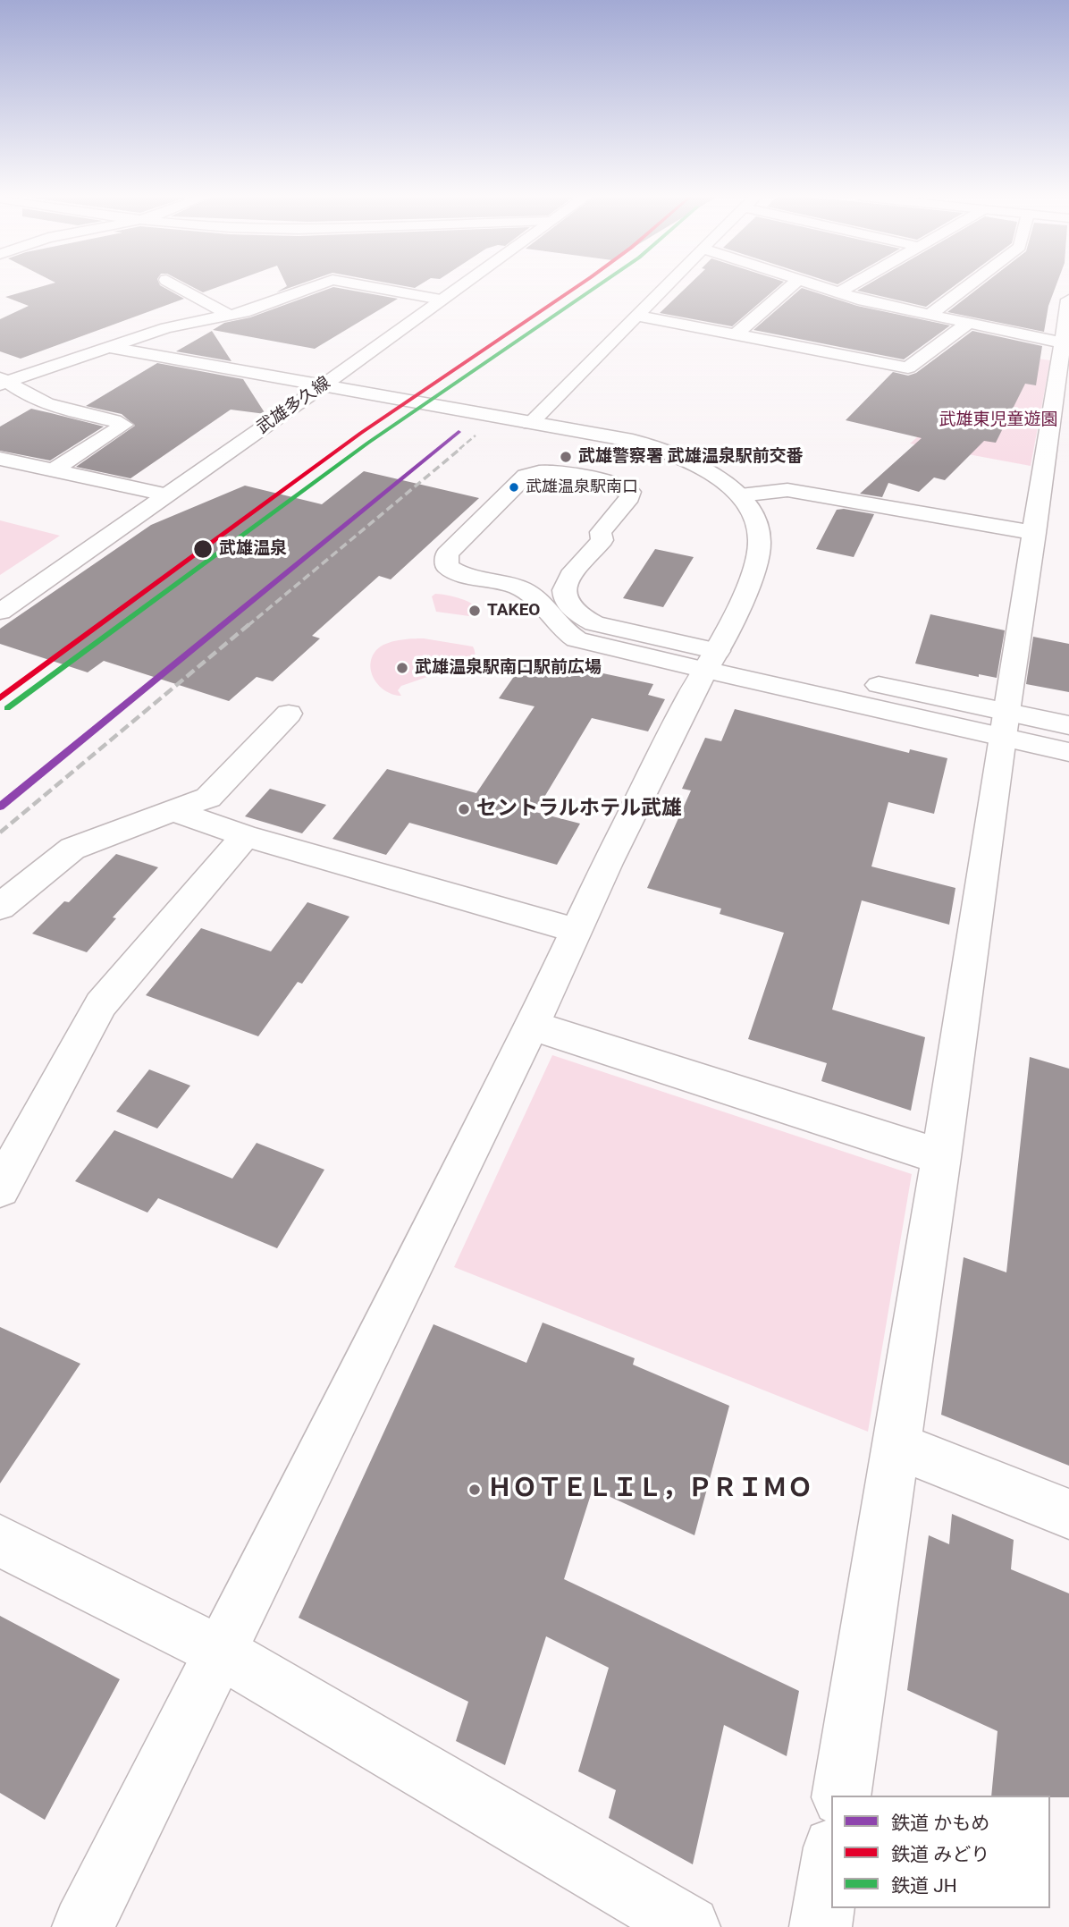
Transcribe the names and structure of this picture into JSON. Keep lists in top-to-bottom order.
{
  "streets": {
    "street": ["武雄多久線"]
  },
  "parks": ["武雄東児童遊園"],
  "places": [
    "武雄警察署 武雄温泉駅前交番",
    "武雄温泉駅南口",
    "武雄温泉",
    "TAKEO",
    "武雄温泉駅南口駅前広場",
    "セントラルホテル武雄",
    "ＨＯＴＥＬＩＬ，ＰＲＩＭＯ"
  ],
  "lines": ["rail line みどり", "rail line JH", "rail line かもめ"],
  "legend": ["鉄道 かもめ", "鉄道 みどり", "鉄道 JH"]
}
